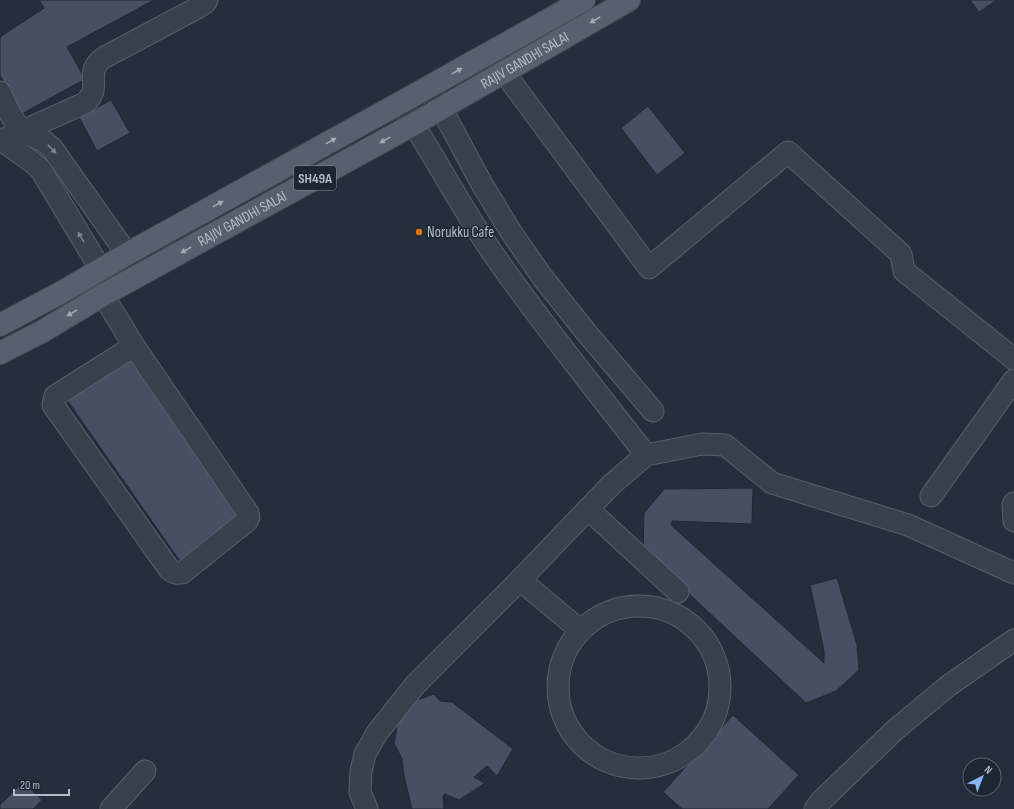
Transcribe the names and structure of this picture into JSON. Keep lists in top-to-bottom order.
{
  "streets": {
    "main road": ["RAJIV GANDHI SALAI", "SH49A"]
  },
  "places": ["Norukku Cafe"],
  "scale_bar": "20 m",
  "north": "top right"
}
